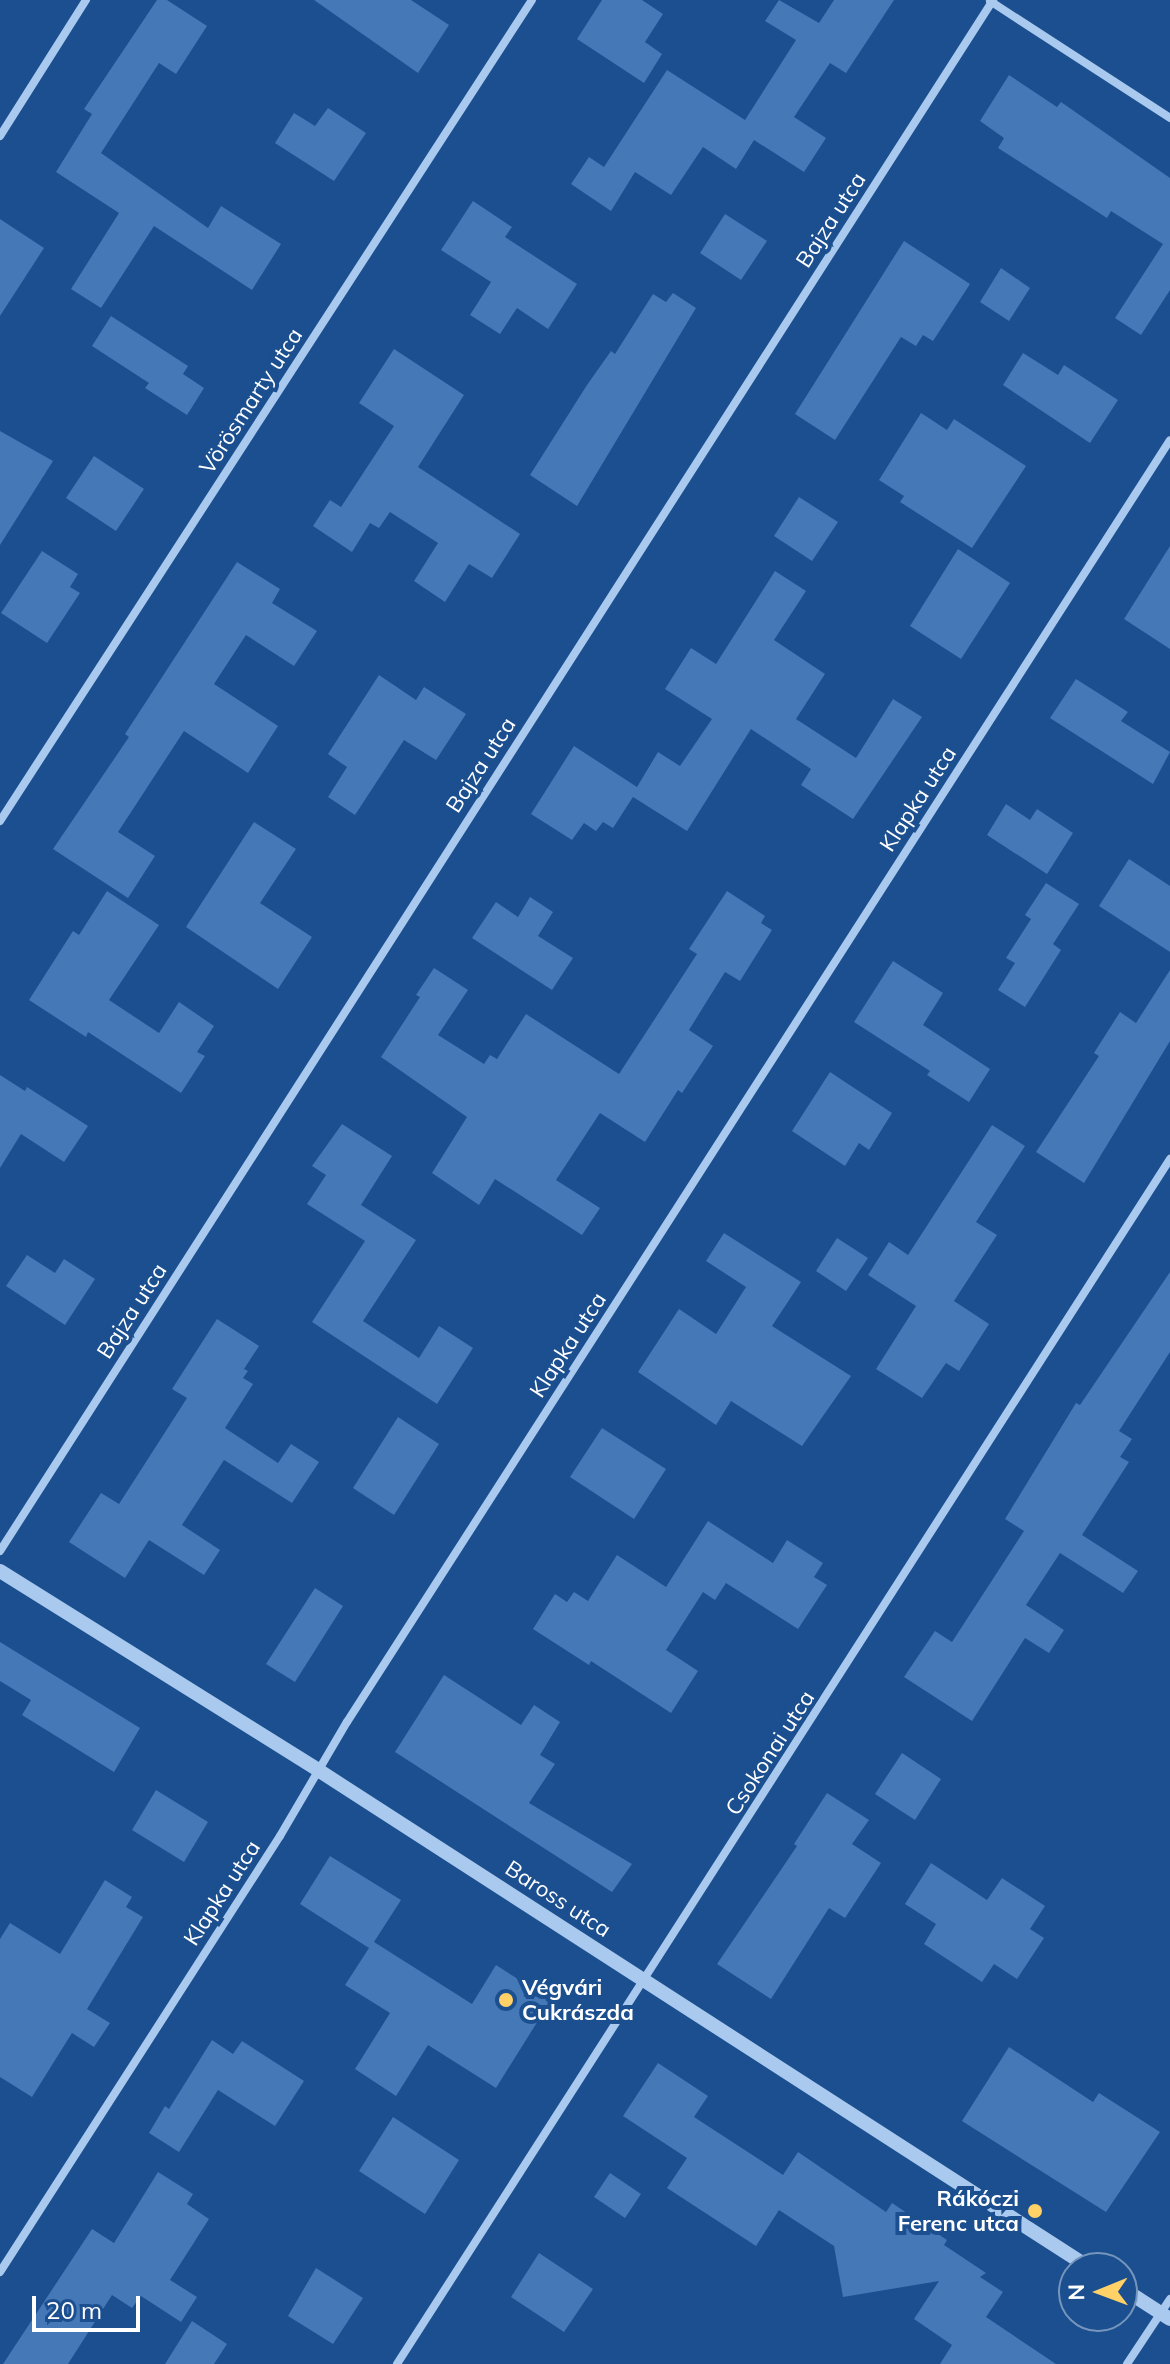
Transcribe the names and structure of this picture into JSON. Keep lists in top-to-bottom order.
{
  "streets": {
    "street": [
      "Bajza utca",
      "Vörösmarty utca",
      "Klapka utca",
      "Csokonai utca",
      "Baross utca"
    ]
  },
  "crossings": [
    ["Klapka utca", "Baross utca"],
    ["Csokonai utca", "Baross utca"]
  ],
  "places": ["Végvári Cukrászda", "Rákóczi Ferenc utca"],
  "scale_bar": "20 m",
  "north": "left"
}
